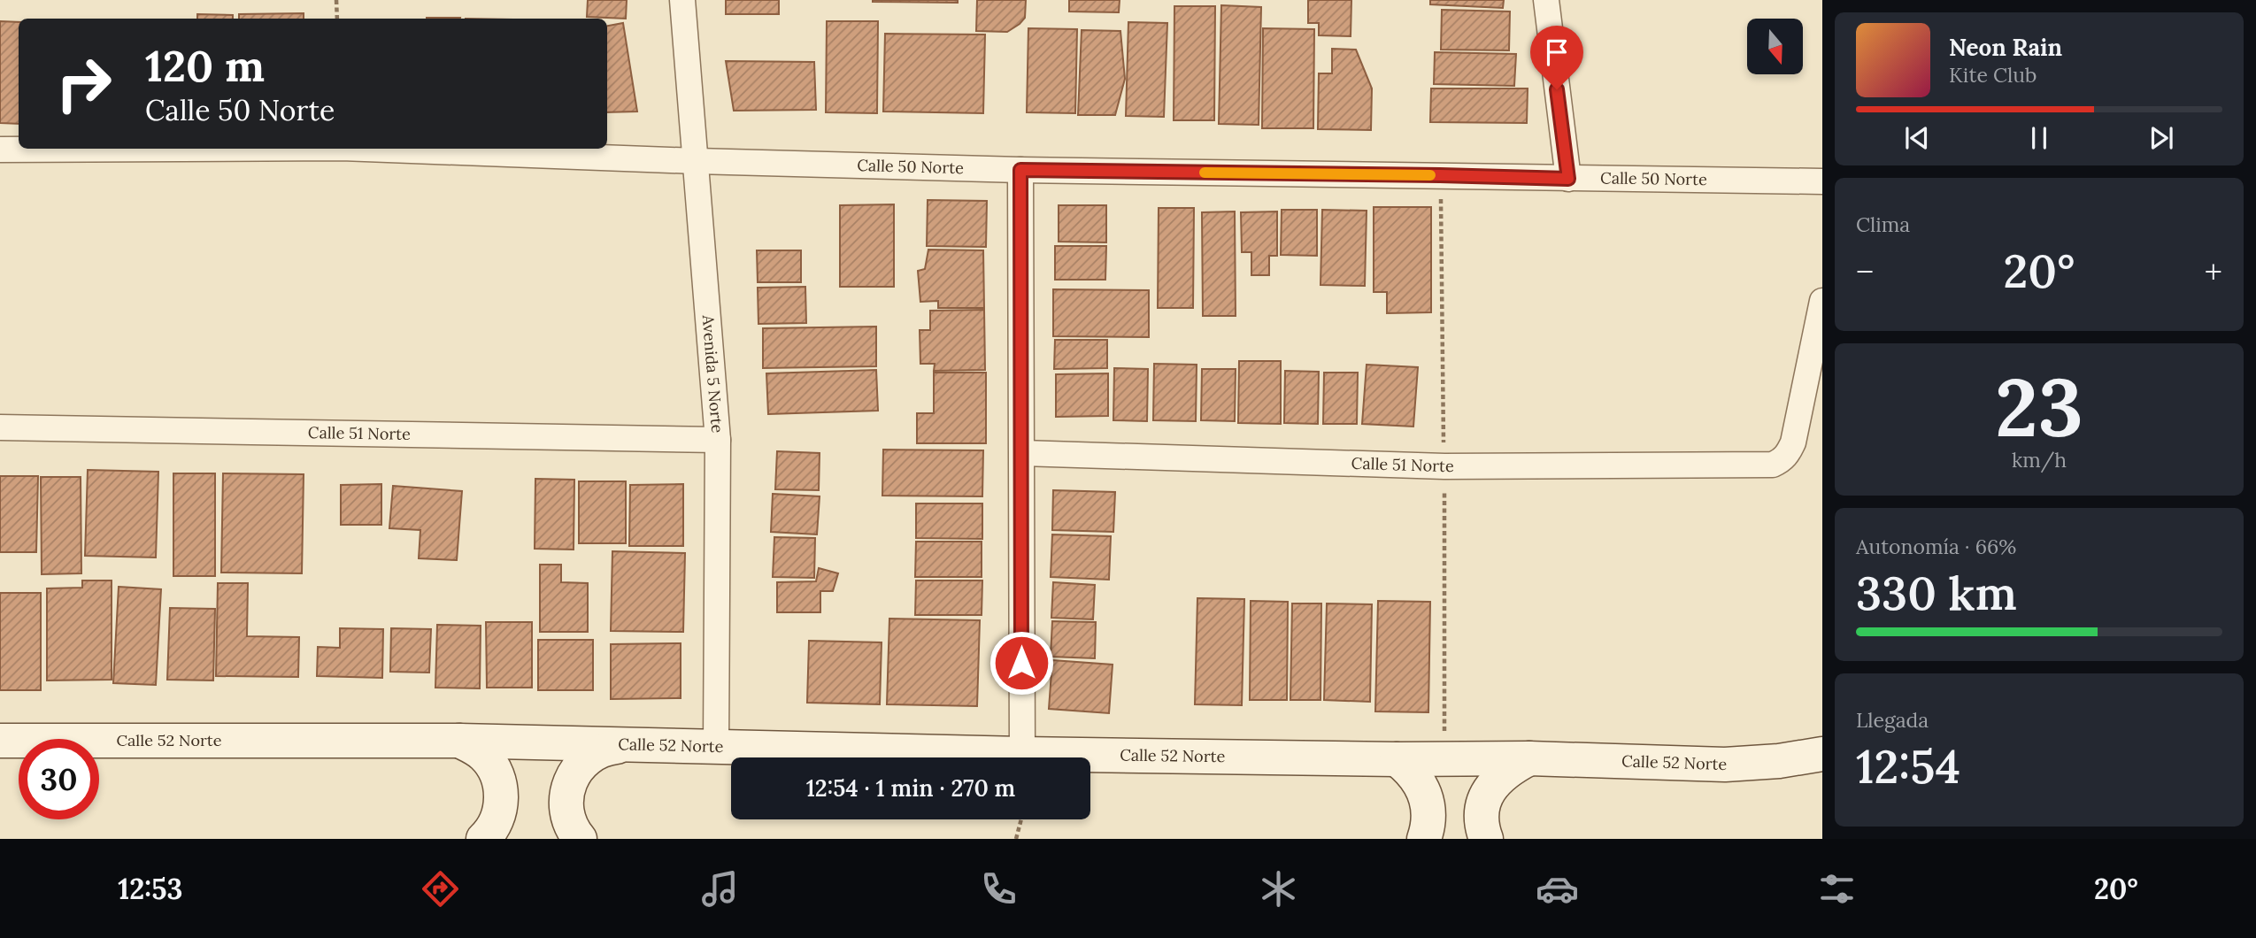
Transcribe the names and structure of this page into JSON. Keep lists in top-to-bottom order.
{
  "streets": {
    "main road": ["Calle 52 Norte"],
    "street": ["Calle 50 Norte", "Avenida 5 Norte", "Calle 51 Norte"]
  },
  "crossings": [
    ["Calle 50 Norte", "Avenida 5 Norte"],
    ["Avenida 5 Norte", "Calle 51 Norte"],
    ["Avenida 5 Norte", "Calle 52 Norte"]
  ],
  "north": "bottom",
  "page": {
    "turn": ["120 m", "Calle 50 Norte"],
    "song": ["Neon Rain", "Kite Club"],
    "tile": [
      "Clima",
      ["23", "km/h"],
      ["Autonomía · 66%", "330 km"],
      ["Llegada", "12:54"]
    ],
    "heat": ["−", "20°", "+"],
    "limit": "30",
    "trip": "12:54 · 1 min · 270 m",
    "tabs": ["12:53", "20°"]
  }
}
